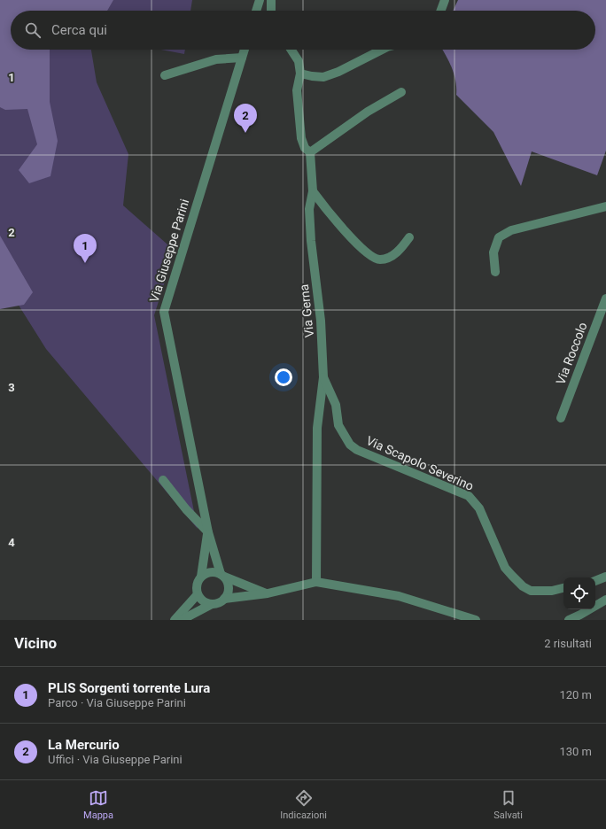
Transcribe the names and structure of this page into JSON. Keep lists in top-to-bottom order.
{
  "streets": {
    "street": [
      "Via Giuseppe Parini",
      "Via Gerna",
      "Via Roccolo",
      "Via Scapolo Severino"
    ]
  },
  "crossings": [
    ["Via Gerna", "Via Scapolo Severino"]
  ],
  "page": {
    "search": "Cerca qui",
    "pins": ["2", "1"],
    "heading": ["Vicino", "2 risultati"],
    "list": [
      {
        "mark": "1",
        "name": "PLIS Sorgenti torrente Lura",
        "note": "Parco · Via Giuseppe Parini",
        "value": "120 m"
      },
      {
        "mark": "2",
        "name": "La Mercurio",
        "note": "Uffici · Via Giuseppe Parini",
        "value": "130 m"
      }
    ],
    "nav": ["Mappa", "Indicazioni", "Salvati"]
  },
  "grid": {
    "rows": [
      "1",
      "2",
      "3",
      "4"
    ]
  }
}
